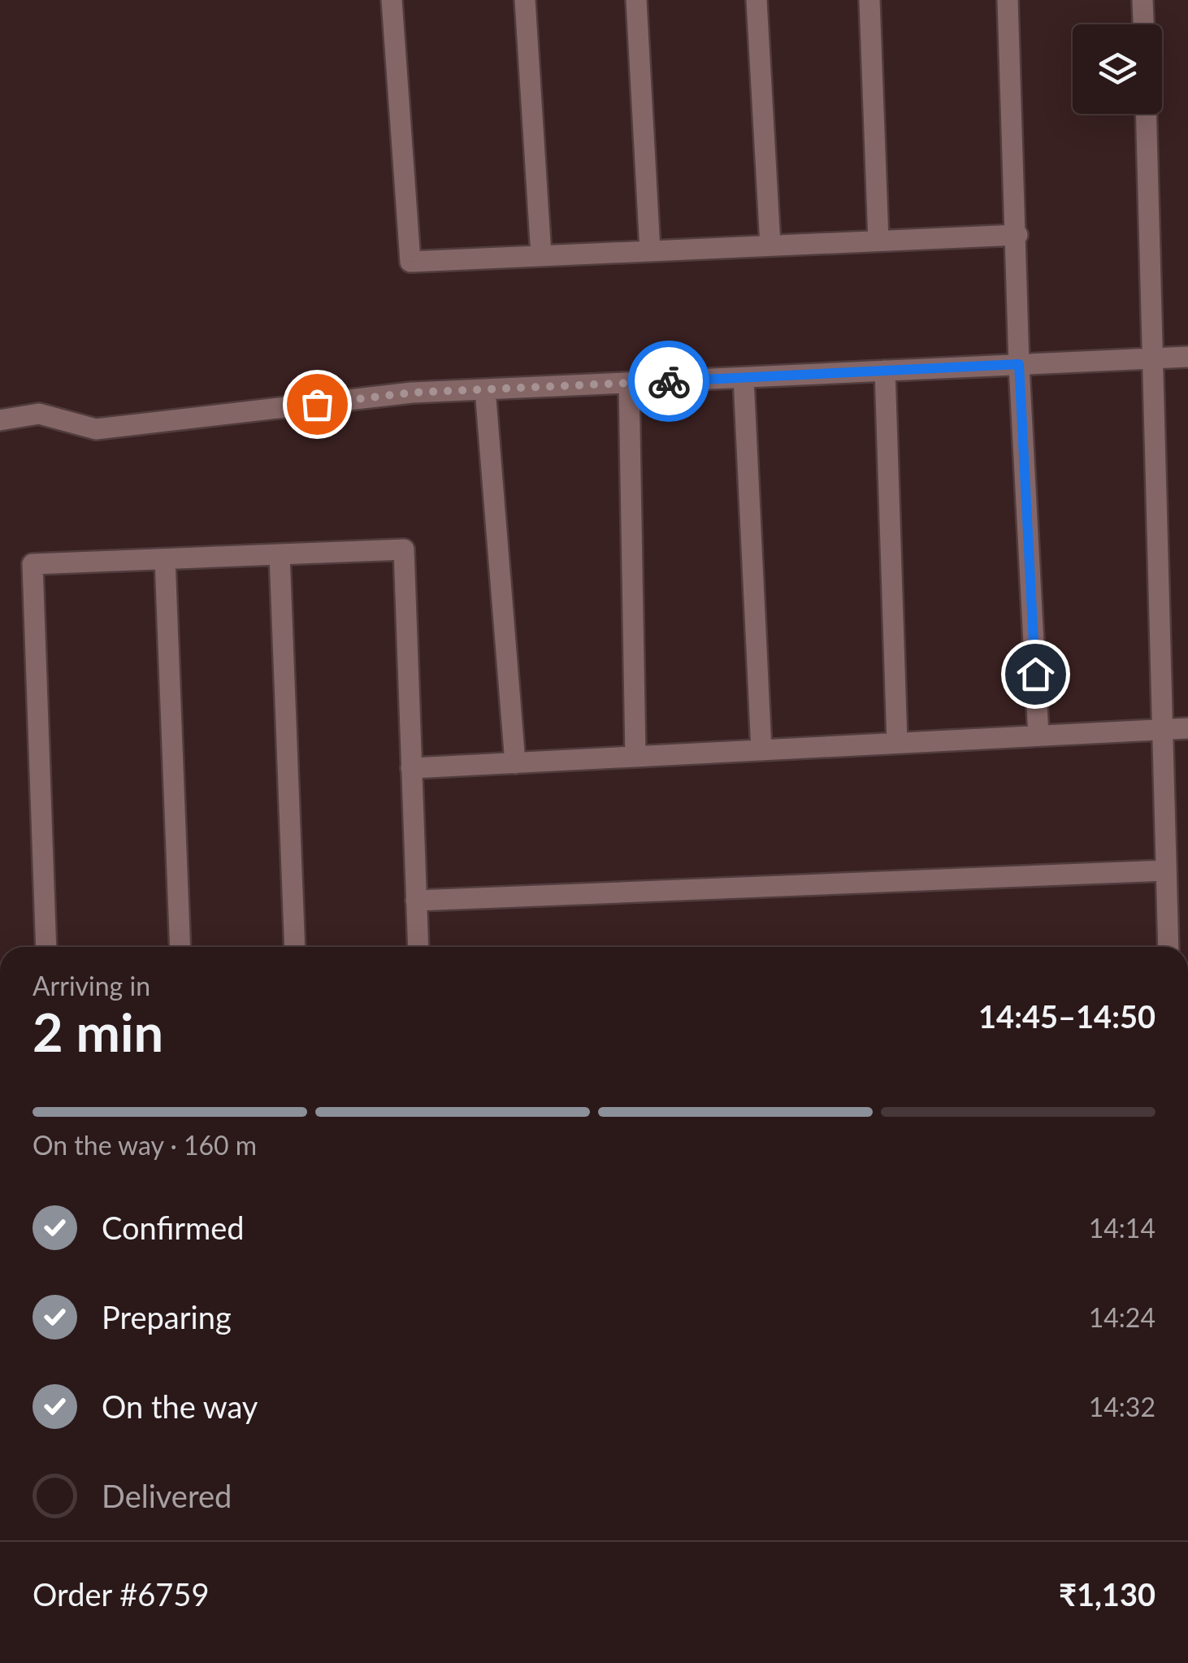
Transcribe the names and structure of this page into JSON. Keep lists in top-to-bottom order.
{
  "page": {
    "heading": ["2 min", "Arriving in", "14:45–14:50"],
    "panel": ["Order #6759", "₹1,130"],
    "bar": "On the way · 160 m",
    "list": [
      ["Confirmed", "14:14"],
      ["Preparing", "14:24"],
      ["On the way", "14:32"],
      "Delivered"
    ]
  }
}
